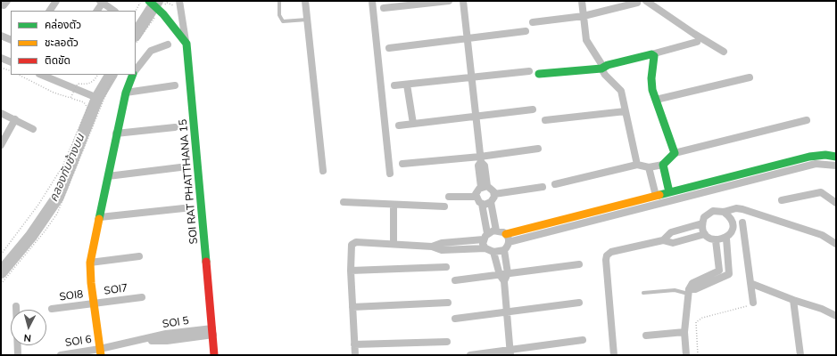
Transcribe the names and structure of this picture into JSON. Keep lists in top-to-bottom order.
{
  "streets": {
    "street": [
      "SOI RAT PHATTHANA 15",
      "SOI7",
      "SOI8",
      "SOI 5",
      "SOI 6"
    ]
  },
  "crossings": [
    ["SOI RAT PHATTHANA 15", "SOI 5"],
    ["SOI7", "SOI8"],
    ["SOI 5", "SOI 6"]
  ],
  "water": ["คลองทับช้างบน"],
  "legend": ["คล่องตัว", "ชะลอตัว", "ติดขัด"],
  "north": "bottom"
}
